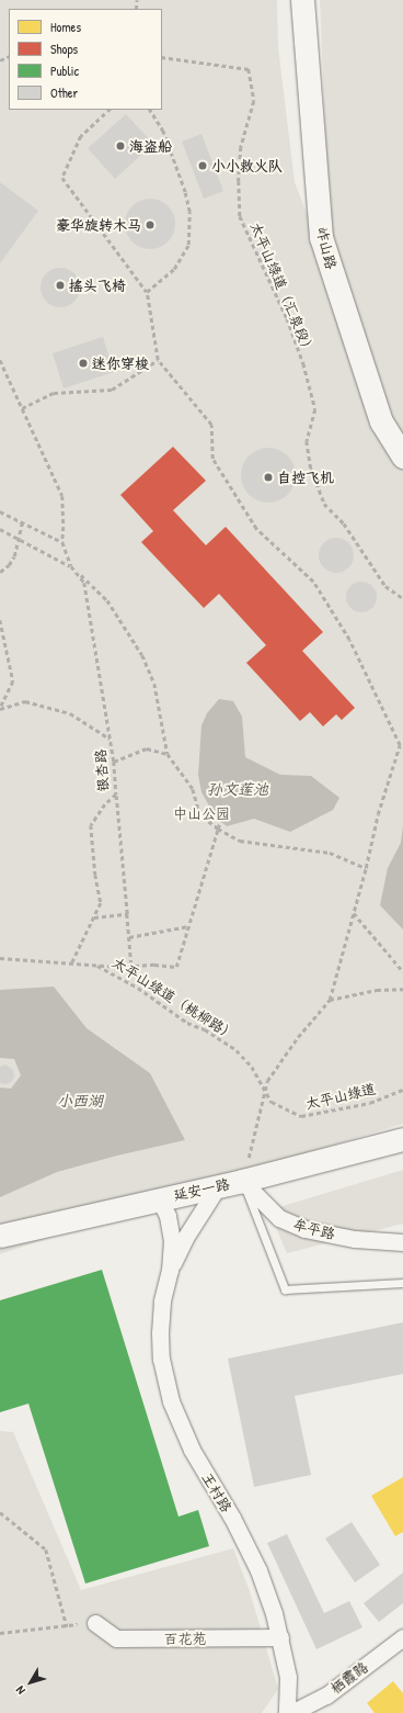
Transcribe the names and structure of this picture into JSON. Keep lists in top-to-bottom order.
{
  "streets": {
    "street": [
      "岞山路",
      "延安一路",
      "牟平路",
      "王村路",
      "栖霞路"
    ],
    "path": [
      "太平山绿道（汇泉段）",
      "银杏路",
      "太平山绿道（桃柳路）",
      "太平山绿道"
    ]
  },
  "crossings": [
    ["银杏路", "太平山绿道（桃柳路）"],
    ["太平山绿道（桃柳路）", "太平山绿道"],
    ["延安一路", "牟平路"],
    ["延安一路", "王村路"]
  ],
  "water": ["孙文莲池", "小西湖"],
  "parks": ["中山公园", "百花苑"],
  "places": [
    "海盗船",
    "小小救火队",
    "豪华旋转木马",
    "摇头飞椅",
    "迷你穿梭",
    "自控飞机"
  ],
  "legend": [
    "Homes",
    "Shops",
    "Public",
    "Other"
  ],
  "north": "bottom left"
}
